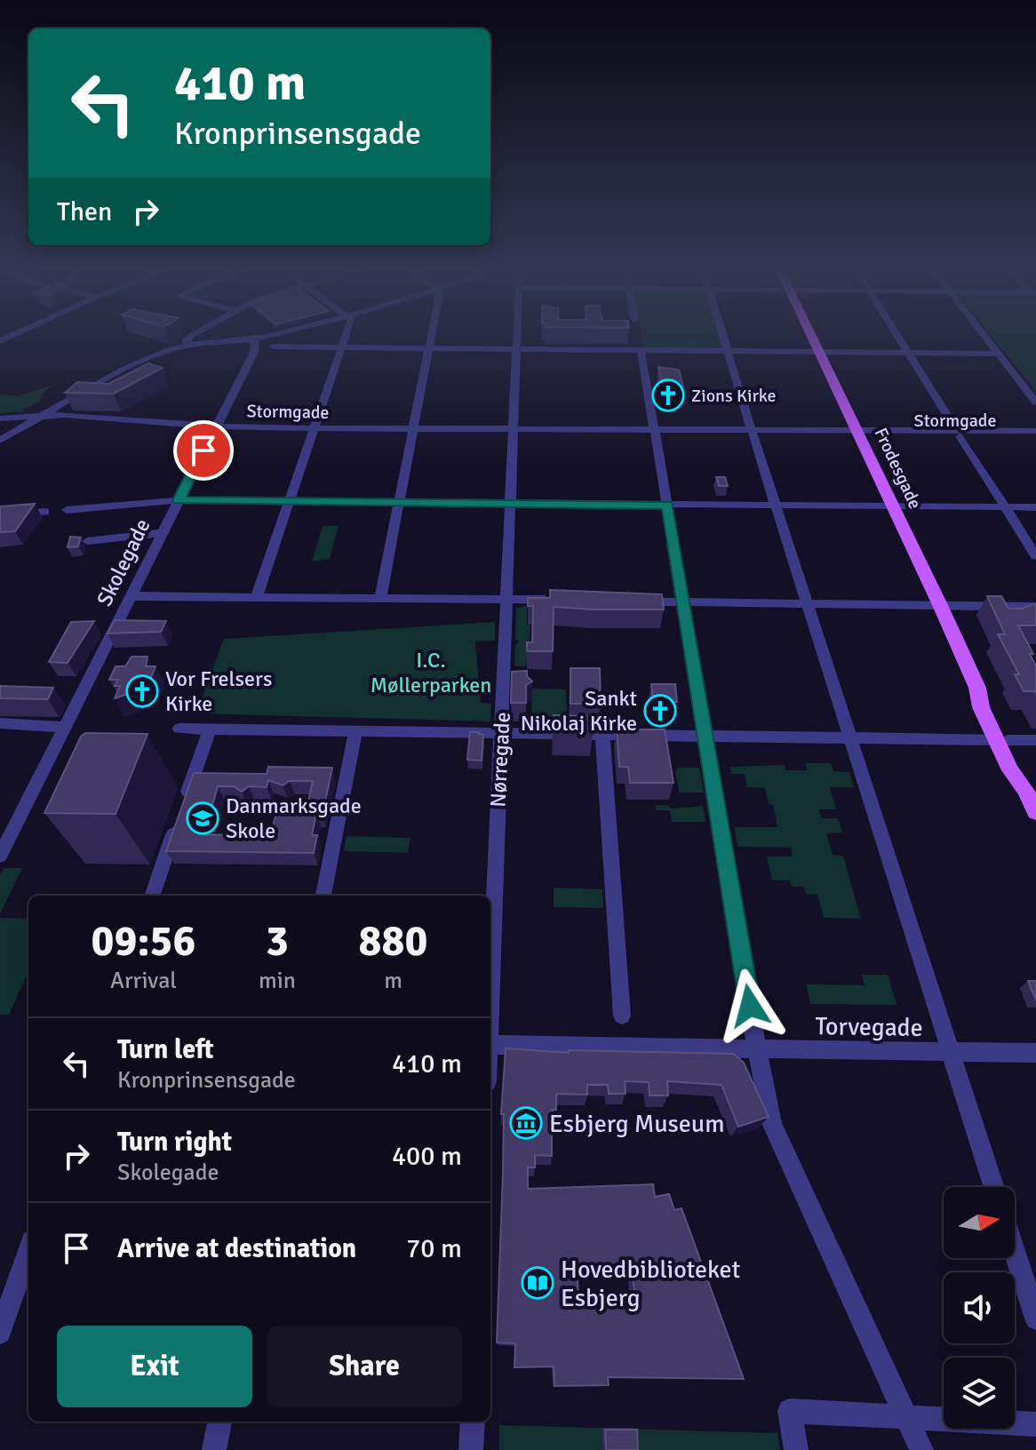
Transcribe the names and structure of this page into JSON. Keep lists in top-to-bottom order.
{
  "streets": {
    "main road": ["Frodesgade"],
    "street": [
      "Stormgade",
      "Skolegade",
      "Nørregade",
      "Torvegade"
    ]
  },
  "crossings": [
    ["Stormgade", "Frodesgade"],
    ["Stormgade", "Skolegade"],
    ["Stormgade", "Nørregade"]
  ],
  "parks": ["I.C. Møllerparken"],
  "places": {
    "church": ["Zions Kirke", "Vor Frelsers Kirke", "Sankt Nikolaj Kirke"],
    "school or university": ["Danmarksgade Skole"],
    "museum": ["Esbjerg Museum"],
    "library": ["Hovedbiblioteket Esbjerg"]
  },
  "north": "right",
  "page": {
    "turn": ["410 m", "Kronprinsensgade"],
    "then": "Then",
    "eta": [
      "09:56",
      "Arrival",
      "3",
      "min",
      "880",
      "m"
    ],
    "list": [
      {
        "name": "Turn left",
        "note": "Kronprinsensgade",
        "value": "410 m"
      },
      {
        "name": "Turn right",
        "note": "Skolegade",
        "value": "400 m"
      },
      {
        "name": "Arrive at destination",
        "value": "70 m"
      }
    ],
    "buttons": ["Exit", "Share"]
  }
}
